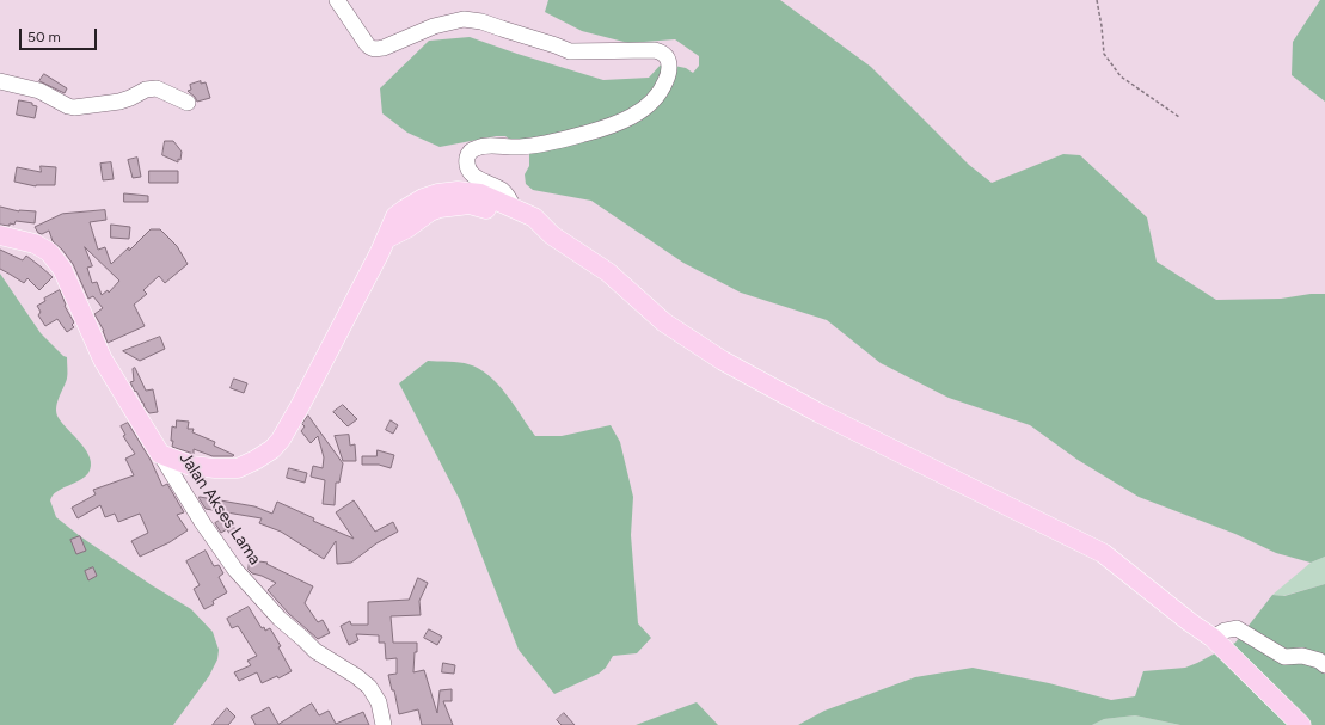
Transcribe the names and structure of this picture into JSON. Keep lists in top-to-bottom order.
{
  "streets": {
    "street": ["Jalan Akses Lama"]
  },
  "scale_bar": "50 m"
}
